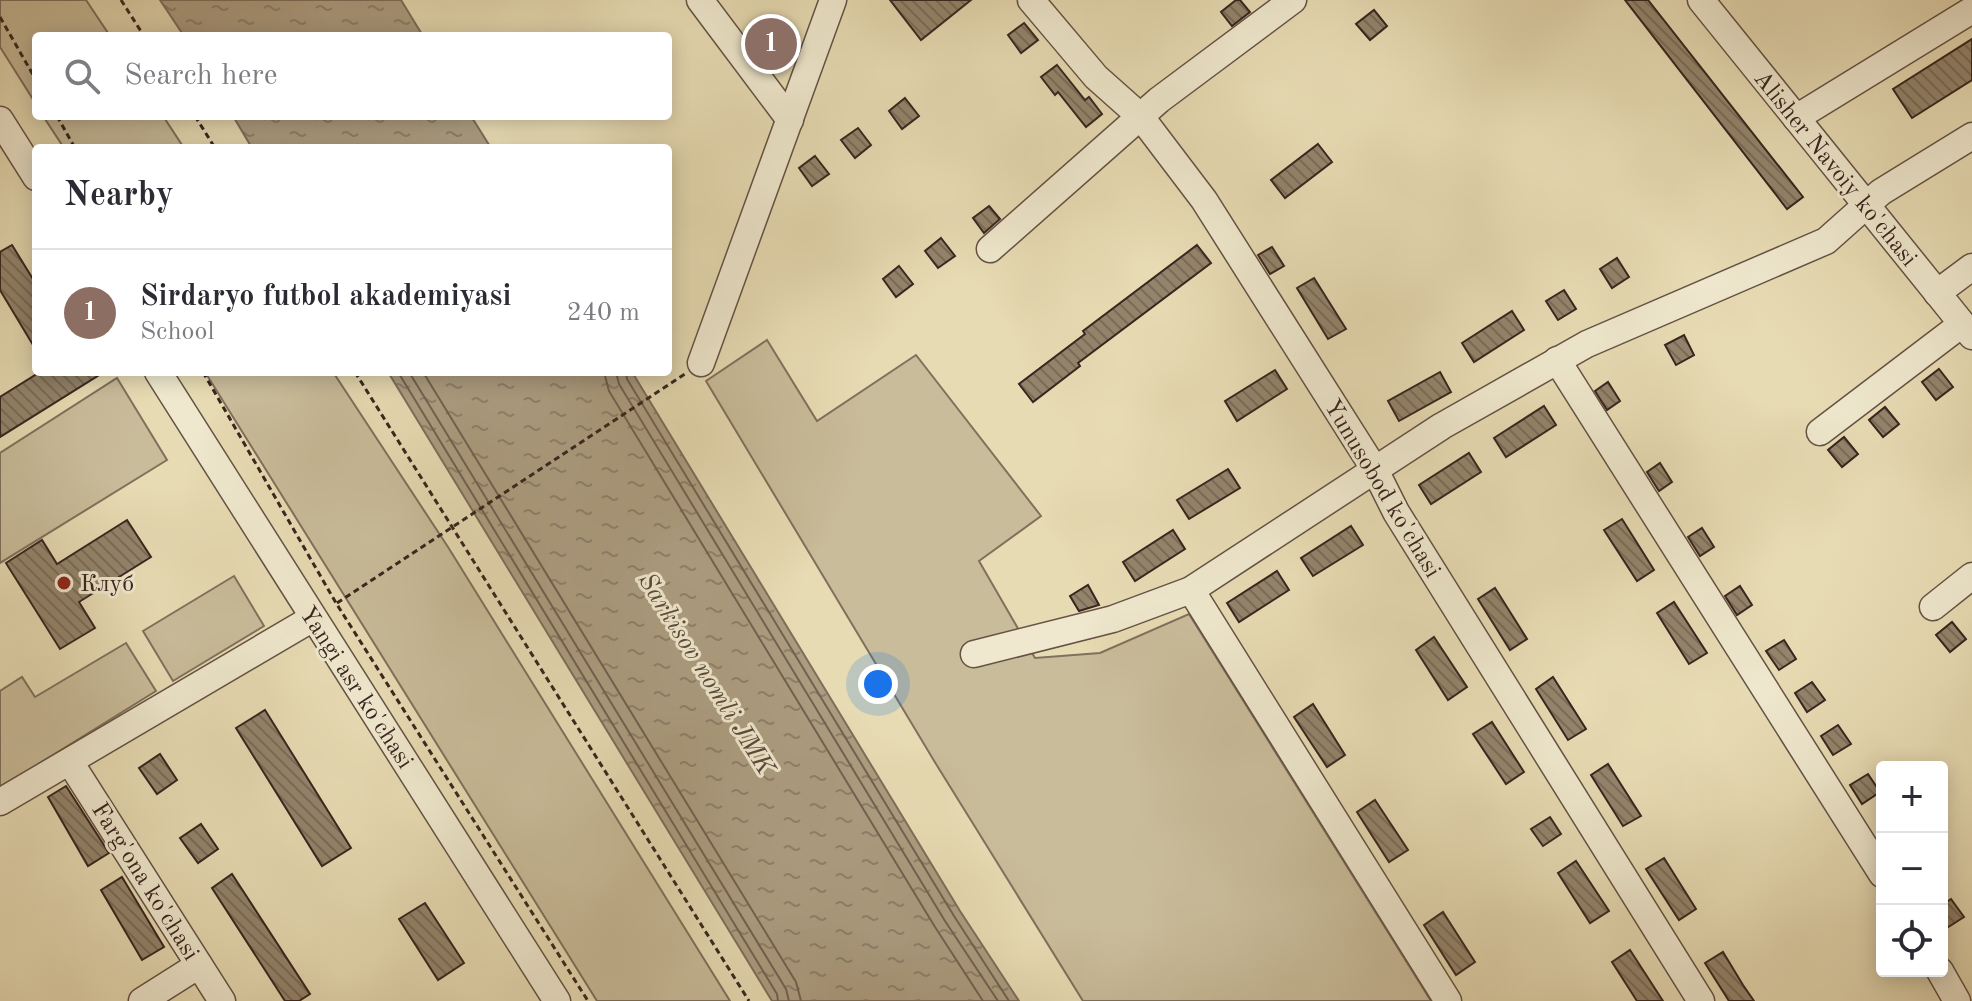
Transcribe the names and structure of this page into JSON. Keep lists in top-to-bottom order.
{
  "streets": {
    "street": [
      "Alisher Navoiy ko'chasi",
      "Yunusobod ko'chasi",
      "Yangi asr ko'chasi",
      "Farg'ona ko'chasi"
    ]
  },
  "water": ["Sarkisov nomli JMK"],
  "places": ["Клуб"],
  "page": {
    "pins": "1",
    "search": "Search here",
    "heading": "Nearby",
    "list": [
      {
        "mark": "1",
        "name": "Sirdaryo futbol akademiyasi",
        "note": "School",
        "value": "240 m"
      }
    ],
    "map_buttons": ["+", "−"]
  }
}
